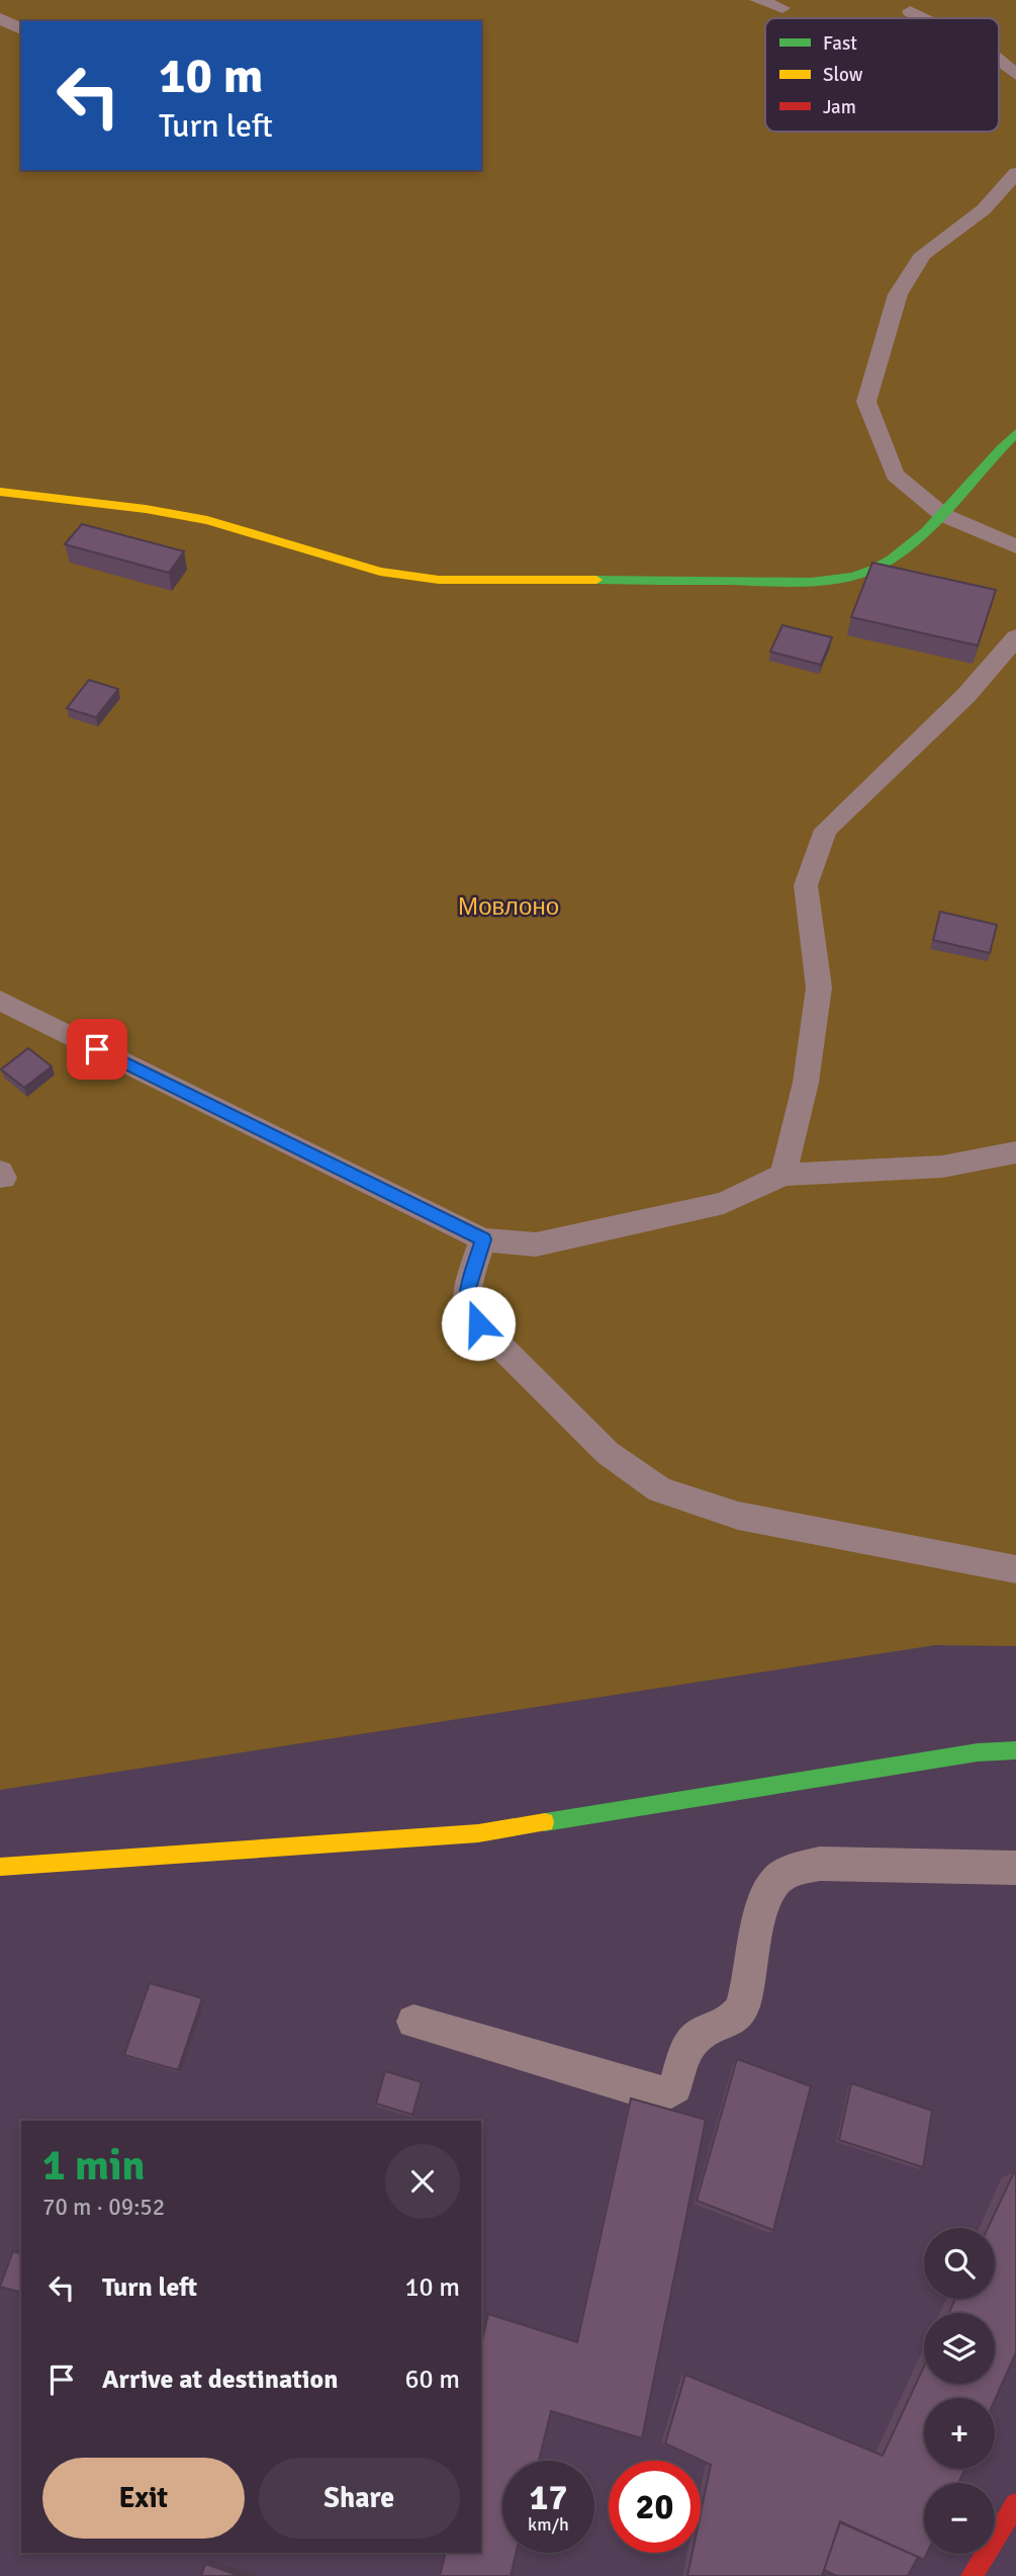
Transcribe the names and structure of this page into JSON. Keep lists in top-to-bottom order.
{
  "parks": ["Мовлоно"],
  "legend": ["Fast", "Slow", "Jam"],
  "page": {
    "turn": ["10 m", "Turn left"],
    "heading": ["1 min", "70 m · 09:52"],
    "map_buttons": ["+", "−"],
    "list": [
      {
        "name": "Turn left",
        "value": "10 m"
      },
      {
        "name": "Arrive at destination",
        "value": "60 m"
      }
    ],
    "buttons": ["Exit", "Share"],
    "speed": "17 km/h",
    "limit": "20"
  }
}
